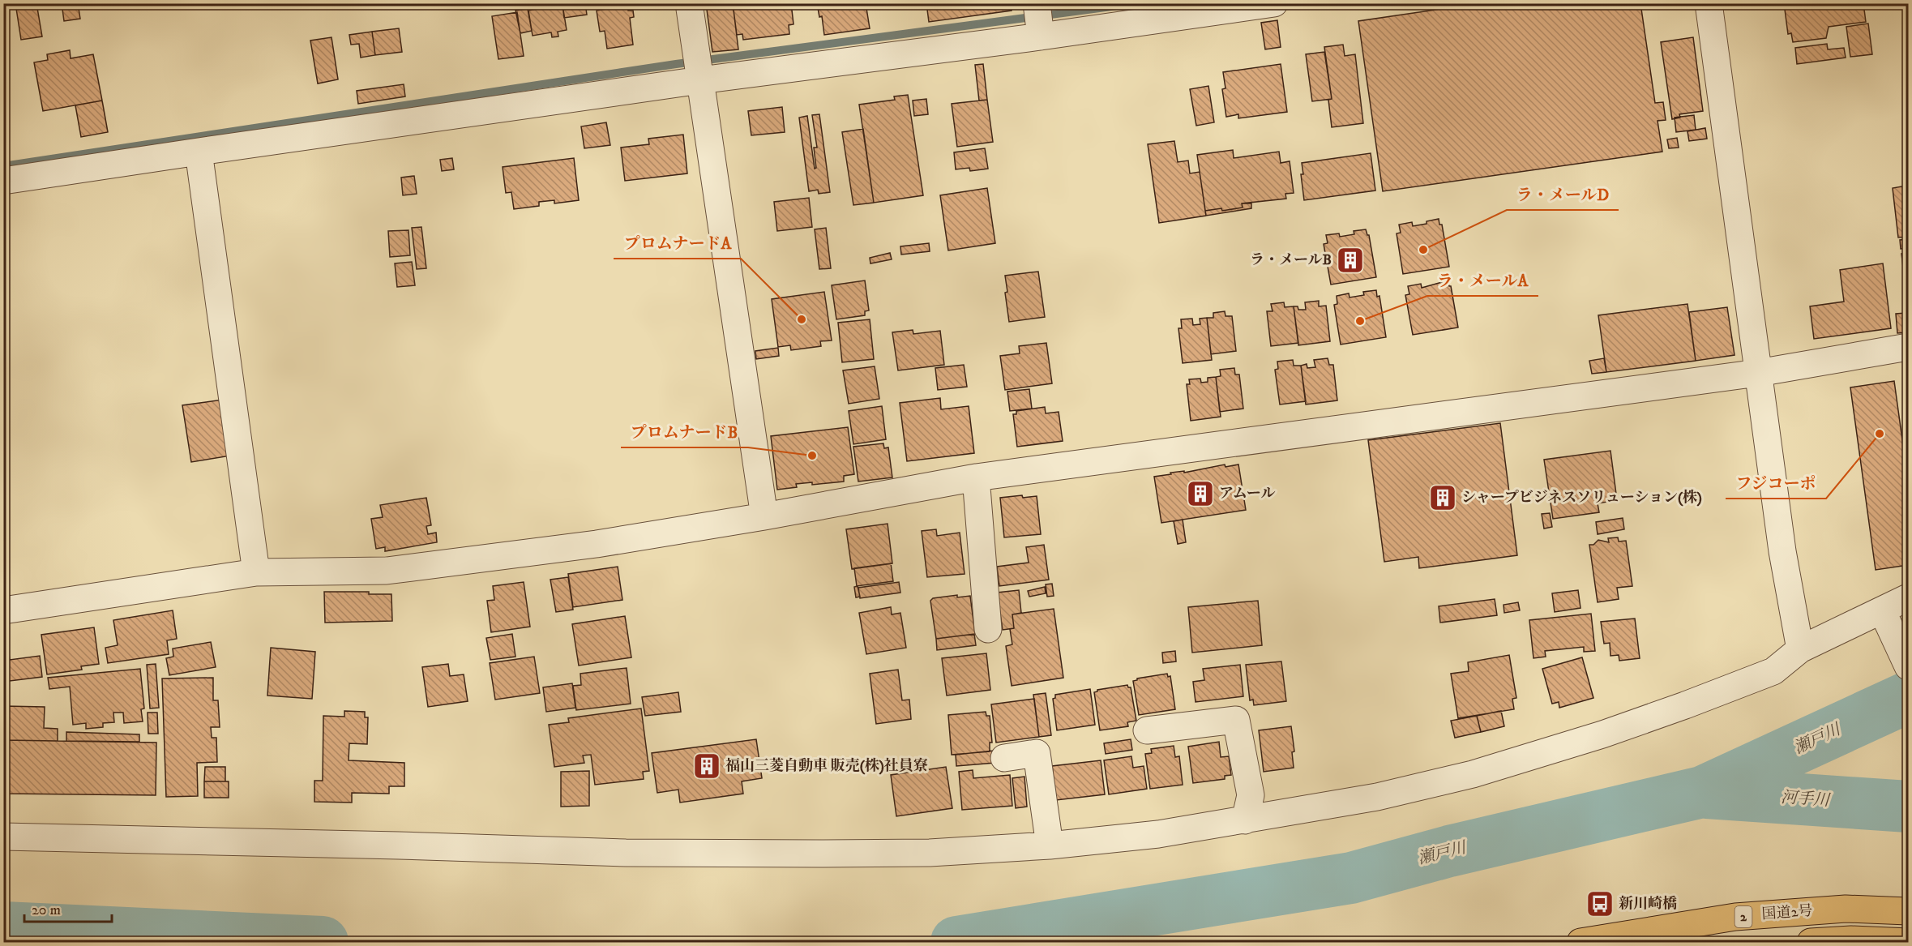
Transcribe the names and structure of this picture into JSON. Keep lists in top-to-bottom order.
{
  "streets": {
    "highway": ["国道2号", "2"]
  },
  "water": ["瀬戸川", "河手川"],
  "places": {
    "other": [
      "ラ・メールD",
      "プロムナードA",
      "ラ・メールA",
      "フジコーポ",
      "プロムナードB"
    ],
    "building": [
      "ラ・メールB",
      "アムール",
      "シャープビジネスソリューション(株)",
      "福山三菱自動車 販売(株)社員寮"
    ],
    "bus stop": ["新川崎橋"]
  },
  "scale_bar": "20 m"
}
